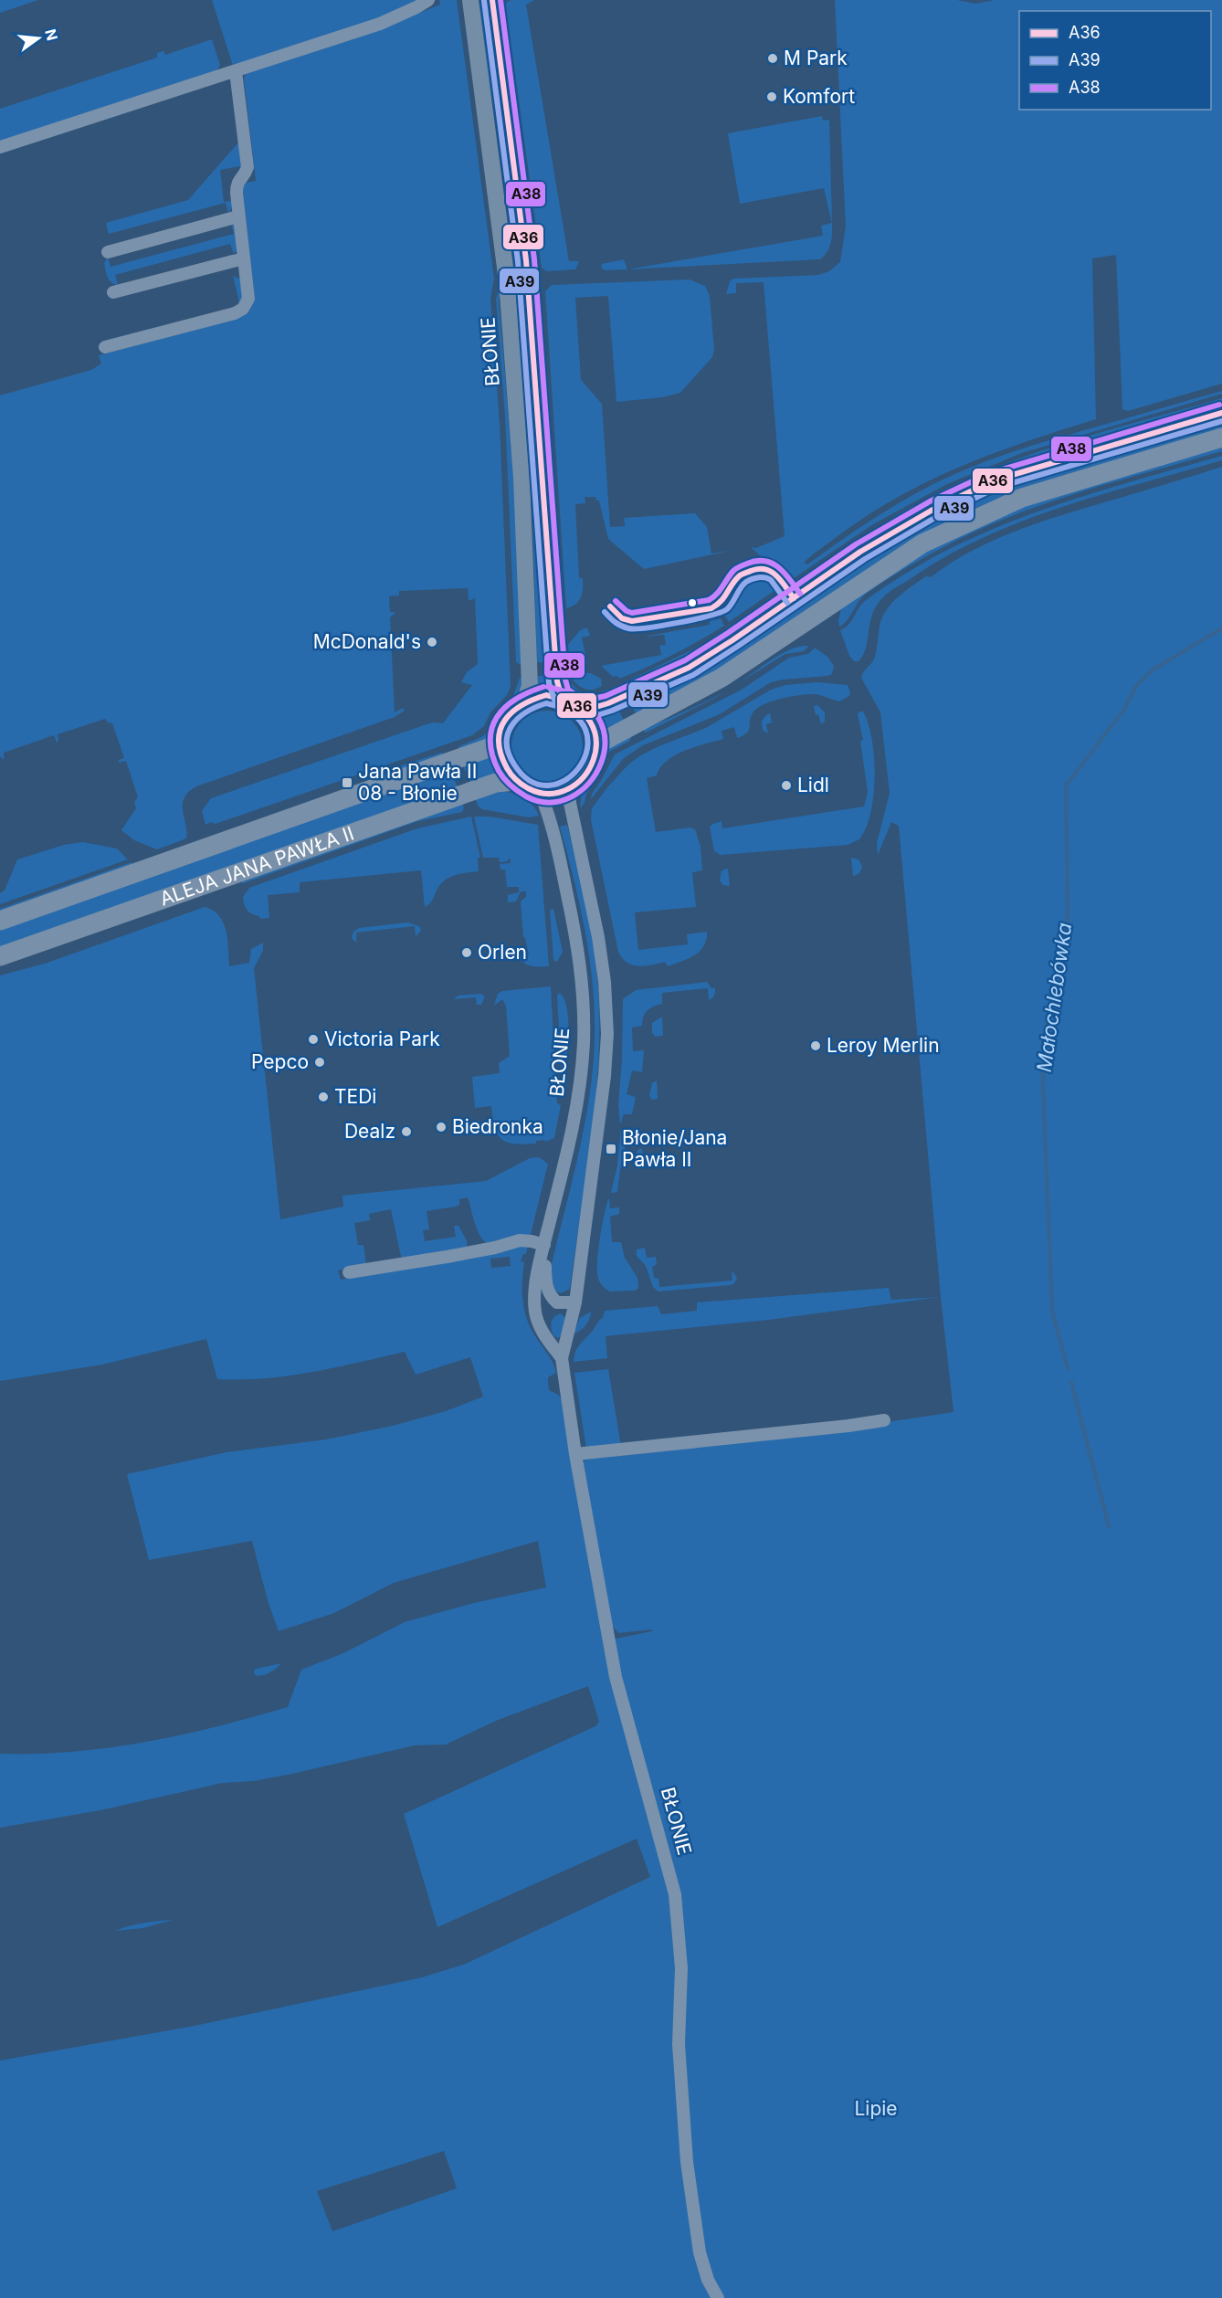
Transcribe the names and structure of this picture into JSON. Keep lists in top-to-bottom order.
{
  "streets": {
    "main road": ["BŁONIE", "ALEJA JANA PAWŁA II"]
  },
  "crossings": [
    ["BŁONIE", "ALEJA JANA PAWŁA II"]
  ],
  "water": ["Małochlebówka"],
  "parks": ["Lipie"],
  "places": {
    "other": [
      "M Park",
      "Komfort",
      "McDonald's",
      "Lidl",
      "Orlen",
      "Victoria Park",
      "Leroy Merlin",
      "Pepco",
      "TEDi",
      "Biedronka",
      "Dealz"
    ],
    "transit": ["Jana Pawła II 08 - Błonie", "Błonie/Jana Pawła II"]
  },
  "lines": ["transit line A36", "transit line A38", "transit line A39"],
  "legend": ["A36", "A39", "A38"],
  "north": "right"
}
